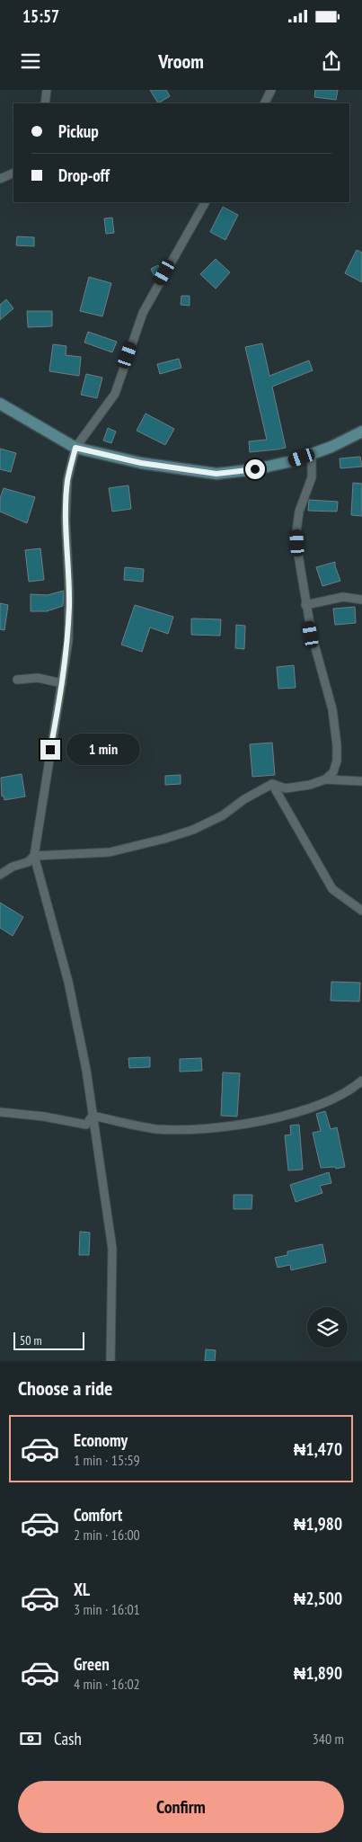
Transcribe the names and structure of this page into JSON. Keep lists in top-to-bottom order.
{
  "scale_bar": "50 m",
  "page": {
    "status": "15:57",
    "header": "Vroom",
    "banner": ["Pickup", "Drop-off"],
    "bubble": "1 min",
    "scale": "50 m",
    "heading": "Choose a ride",
    "list": [
      {
        "name": "Economy",
        "note": "1 min · 15:59",
        "value": "₦1,470"
      },
      {
        "name": "Comfort",
        "note": "2 min · 16:00",
        "value": "₦1,980"
      },
      {
        "name": "XL",
        "note": "3 min · 16:01",
        "value": "₦2,500"
      },
      {
        "name": "Green",
        "note": "4 min · 16:02",
        "value": "₦1,890"
      }
    ],
    "pay": ["Cash", "340 m"],
    "buttons": "Confirm"
  }
}
